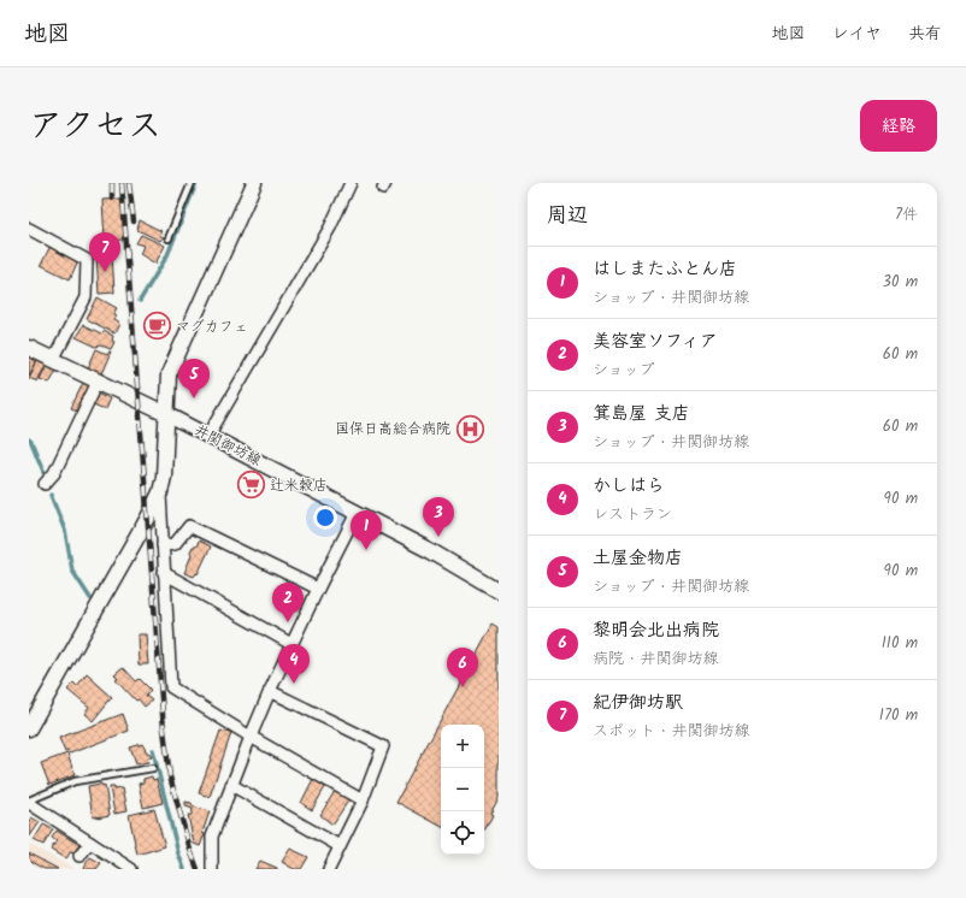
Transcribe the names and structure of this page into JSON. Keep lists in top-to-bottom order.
{
  "streets": {
    "street": ["井関御坊線"]
  },
  "places": {
    "cafe": ["マグカフェ"],
    "hospital": ["国保日高総合病院"],
    "supermarket": ["辻米穀店"]
  },
  "page": {
    "header": "地図",
    "nav": ["地図", "レイヤ", "共有"],
    "title": "アクセス",
    "buttons": "経路",
    "heading": ["周辺", "7件"],
    "pins": [
      "7",
      "5",
      "3",
      "1",
      "2",
      "4",
      "6"
    ],
    "list": [
      {
        "mark": "1",
        "name": "はしまたふとん店",
        "note": "ショップ · 井関御坊線",
        "value": "30 m"
      },
      {
        "mark": "2",
        "name": "美容室ソフィア",
        "note": "ショップ",
        "value": "60 m"
      },
      {
        "mark": "3",
        "name": "箕島屋 支店",
        "note": "ショップ · 井関御坊線",
        "value": "60 m"
      },
      {
        "mark": "4",
        "name": "かしはら",
        "note": "レストラン",
        "value": "90 m"
      },
      {
        "mark": "5",
        "name": "土屋金物店",
        "note": "ショップ · 井関御坊線",
        "value": "90 m"
      },
      {
        "mark": "6",
        "name": "黎明会北出病院",
        "note": "病院 · 井関御坊線",
        "value": "110 m"
      },
      {
        "mark": "7",
        "name": "紀伊御坊駅",
        "note": "スポット · 井関御坊線",
        "value": "170 m"
      }
    ],
    "map_buttons": ["+", "−"]
  }
}
